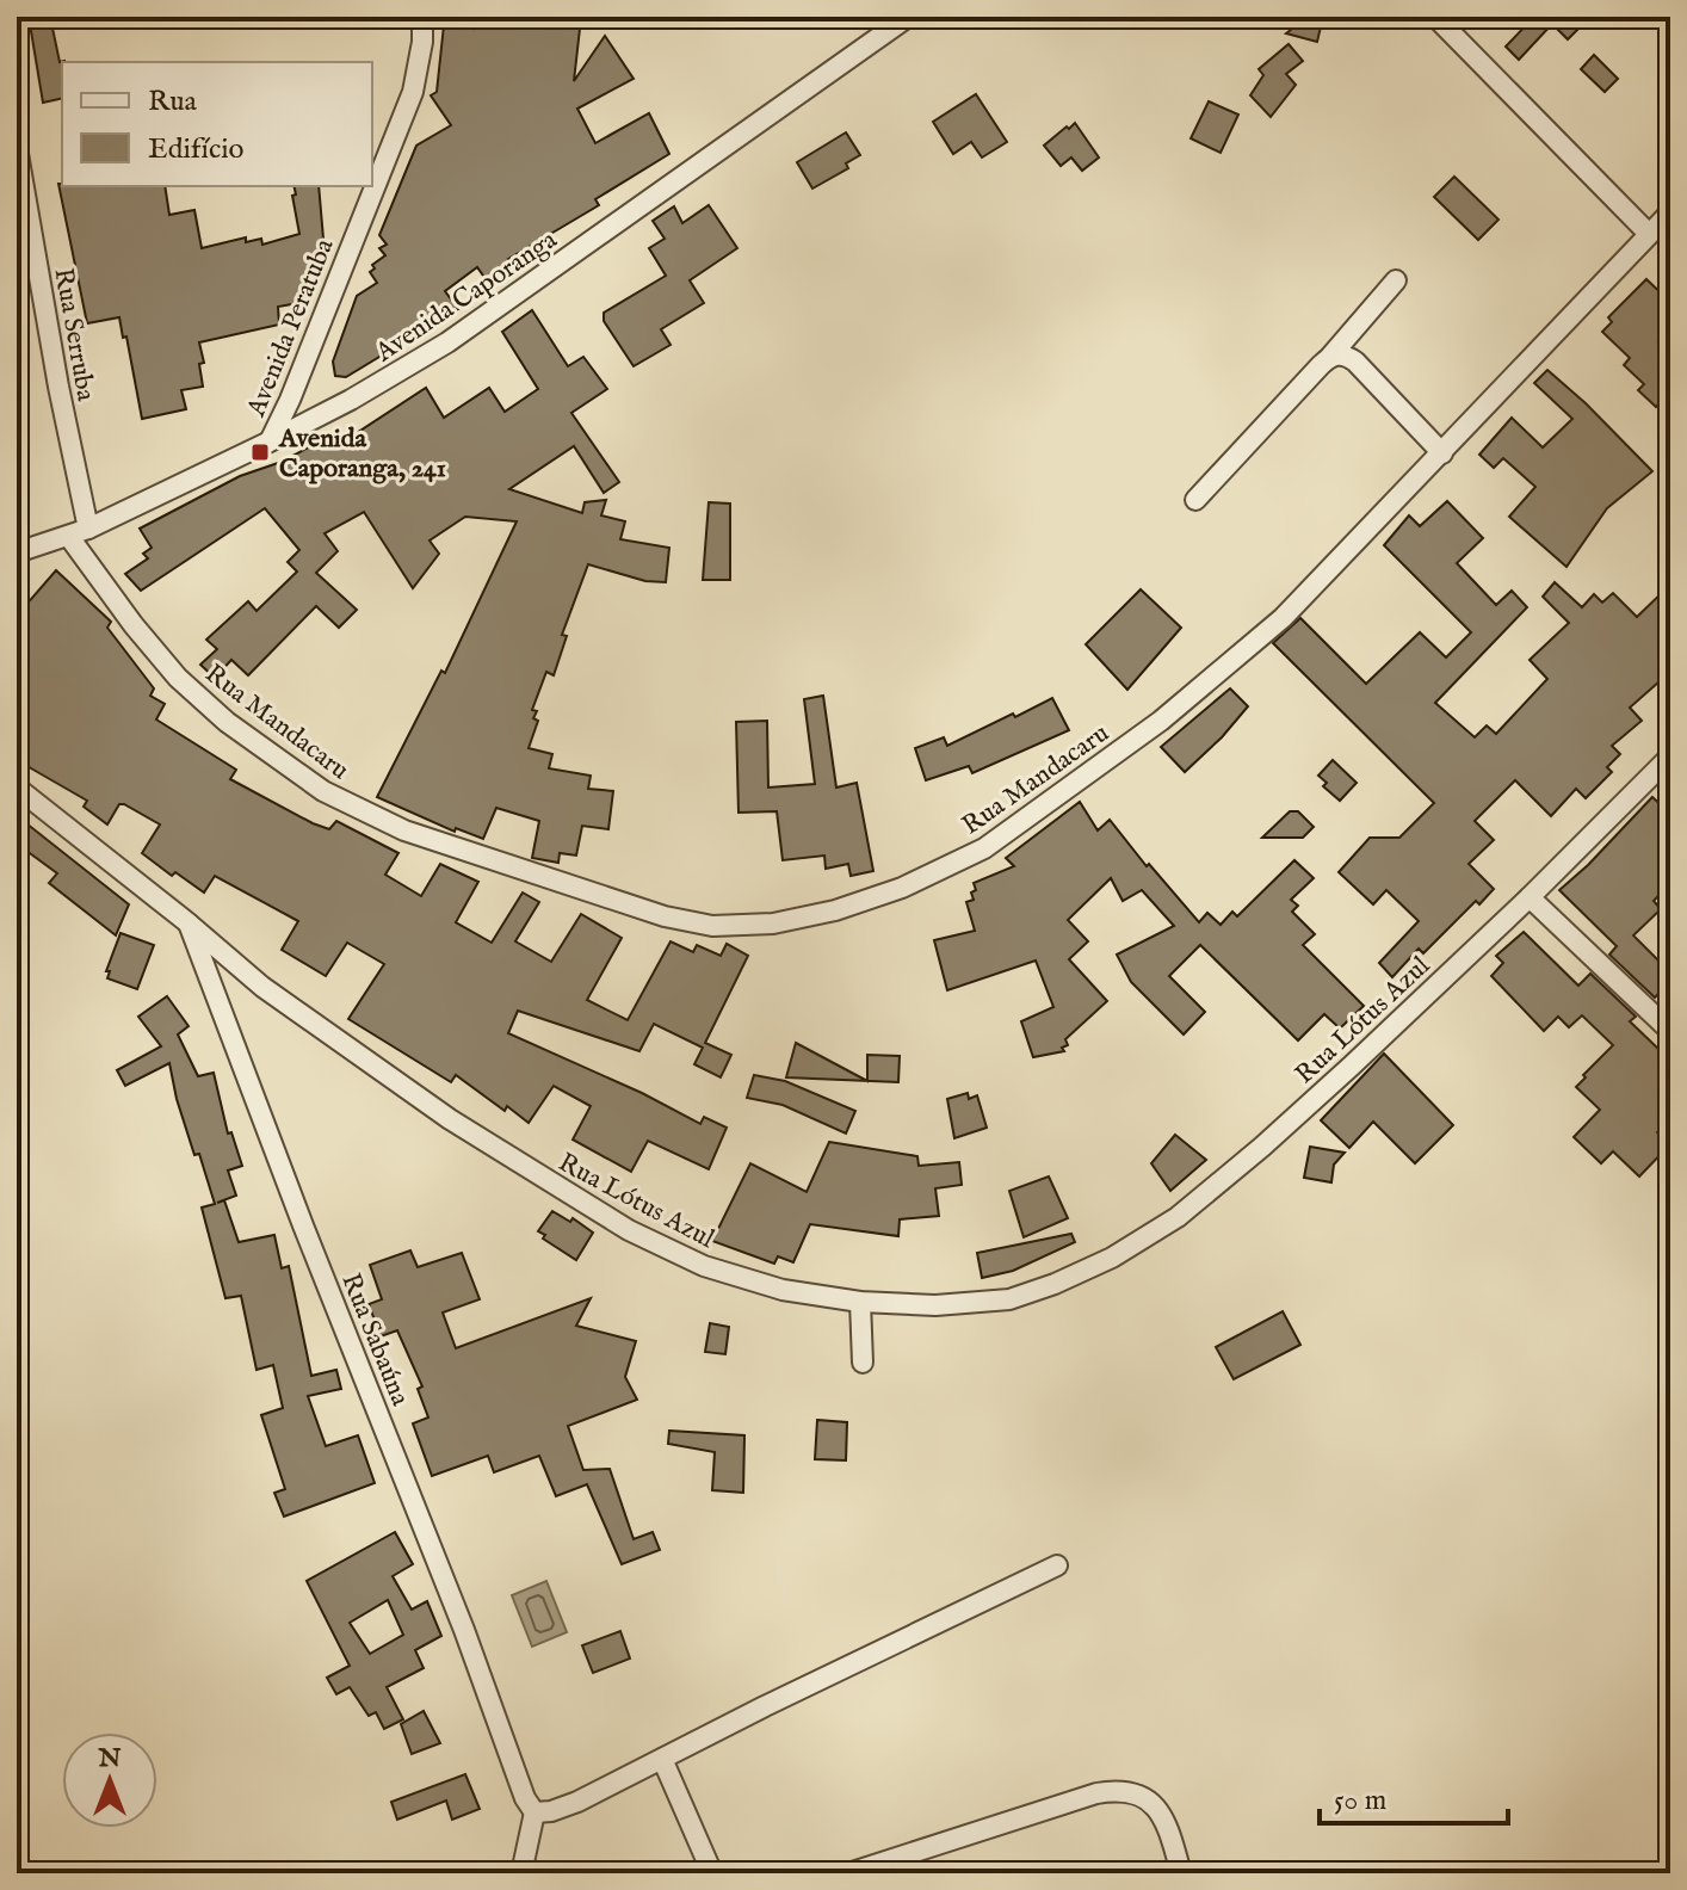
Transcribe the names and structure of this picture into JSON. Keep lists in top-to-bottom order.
{
  "streets": {
    "street": [
      "Avenida Caporanga",
      "Avenida Peratuba",
      "Rua Serruba",
      "Rua Mandacaru",
      "Rua Lótus Azul",
      "Rua Sabaúna"
    ]
  },
  "crossings": [
    ["Avenida Caporanga", "Avenida Peratuba"],
    ["Avenida Caporanga", "Rua Serruba"],
    ["Avenida Caporanga", "Rua Mandacaru"],
    ["Rua Serruba", "Rua Mandacaru"],
    ["Rua Lótus Azul", "Rua Sabaúna"]
  ],
  "places": {
    "transit": ["Avenida Caporanga, 241"]
  },
  "legend": ["Rua", "Edifício"],
  "scale_bar": "50 m",
  "north": "top"
}
